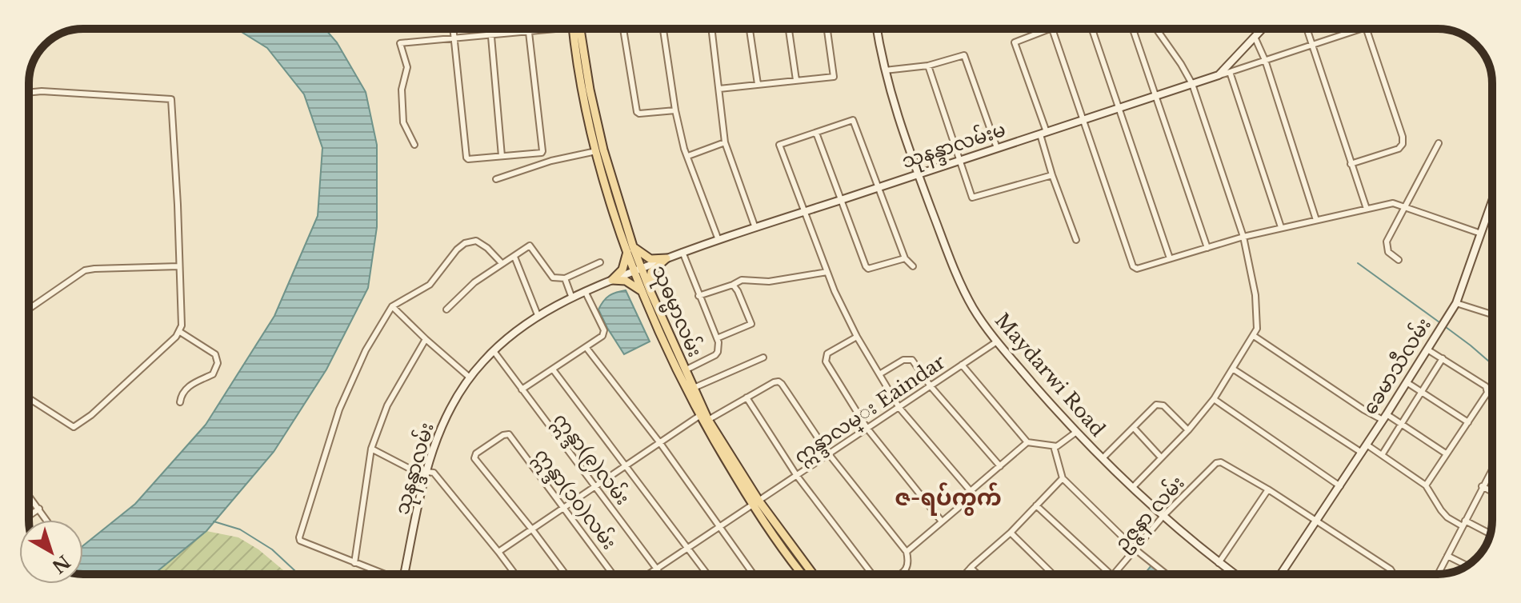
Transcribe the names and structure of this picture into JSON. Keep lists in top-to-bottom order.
{
  "streets": {
    "main road": ["သုဓမ္မာလမ်း"],
    "street": [
      "သုနန္ဒာလမ်းမ",
      "ခေမာသီလမ်း",
      "Maydarwi Road",
      "ဣန္ဒာလမ္း Eaindar",
      "ဣန္ဒာ(၉)လမ်း",
      "သုနန္ဒာလမ်း",
      "ဣန္ဒာ(၁၀)လမ်း",
      "ဥဇ္ဇနာ လမ်း"
    ]
  },
  "crossings": [
    ["သုနန္ဒာလမ်းမ", "Maydarwi Road"],
    ["သုနန္ဒာလမ်းမ", "သုနန္ဒာလမ်း"],
    ["သုဓမ္မာလမ်း", "ဣန္ဒာလမ္း Eaindar"],
    ["သုဓမ္မာလမ်း", "သုနန္ဒာလမ်း"],
    ["Maydarwi Road", "ဣန္ဒာလမ္း Eaindar"],
    ["Maydarwi Road", "ဥဇ္ဇနာ လမ်း"],
    ["ဣန္ဒာလမ္း Eaindar", "ဣန္ဒာ(၉)လမ်း"],
    ["ဣန္ဒာ(၉)လမ်း", "သုနန္ဒာလမ်း"]
  ],
  "districts": ["ဇ-ရပ်ကွက်"],
  "north": "bottom right"
}
